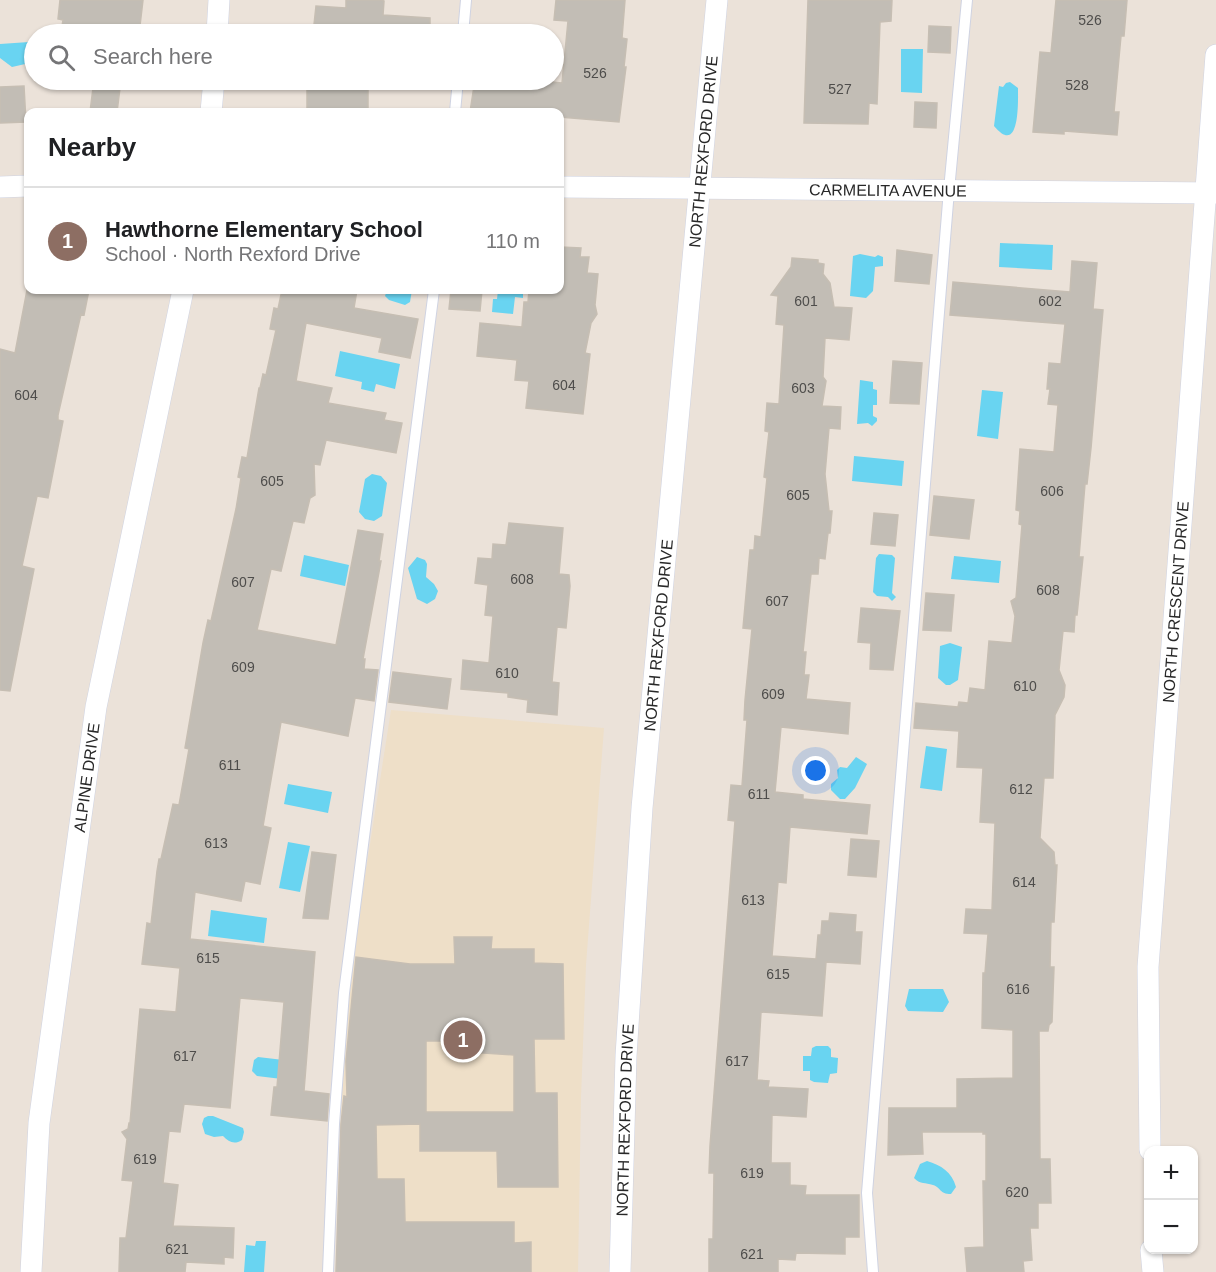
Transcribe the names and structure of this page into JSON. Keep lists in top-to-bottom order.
{
  "streets": {
    "street": [
      "NORTH REXFORD DRIVE",
      "CARMELITA AVENUE",
      "NORTH CRESCENT DRIVE",
      "ALPINE DRIVE"
    ]
  },
  "crossings": [
    ["NORTH REXFORD DRIVE", "CARMELITA AVENUE"],
    ["CARMELITA AVENUE", "NORTH CRESCENT DRIVE"]
  ],
  "house_numbers": [
    "526",
    "526",
    "528",
    "527",
    "601",
    "602",
    "604",
    "603",
    "604",
    "605",
    "606",
    "605",
    "608",
    "607",
    "608",
    "607",
    "609",
    "610",
    "610",
    "609",
    "611",
    "612",
    "611",
    "613",
    "614",
    "613",
    "615",
    "615",
    "616",
    "617",
    "617",
    "619",
    "619",
    "620",
    "621",
    "621"
  ],
  "page": {
    "search": "Search here",
    "heading": "Nearby",
    "list": [
      {
        "mark": "1",
        "name": "Hawthorne Elementary School",
        "note": "School · North Rexford Drive",
        "value": "110 m"
      }
    ],
    "pins": "1",
    "map_buttons": ["+", "−"]
  }
}
